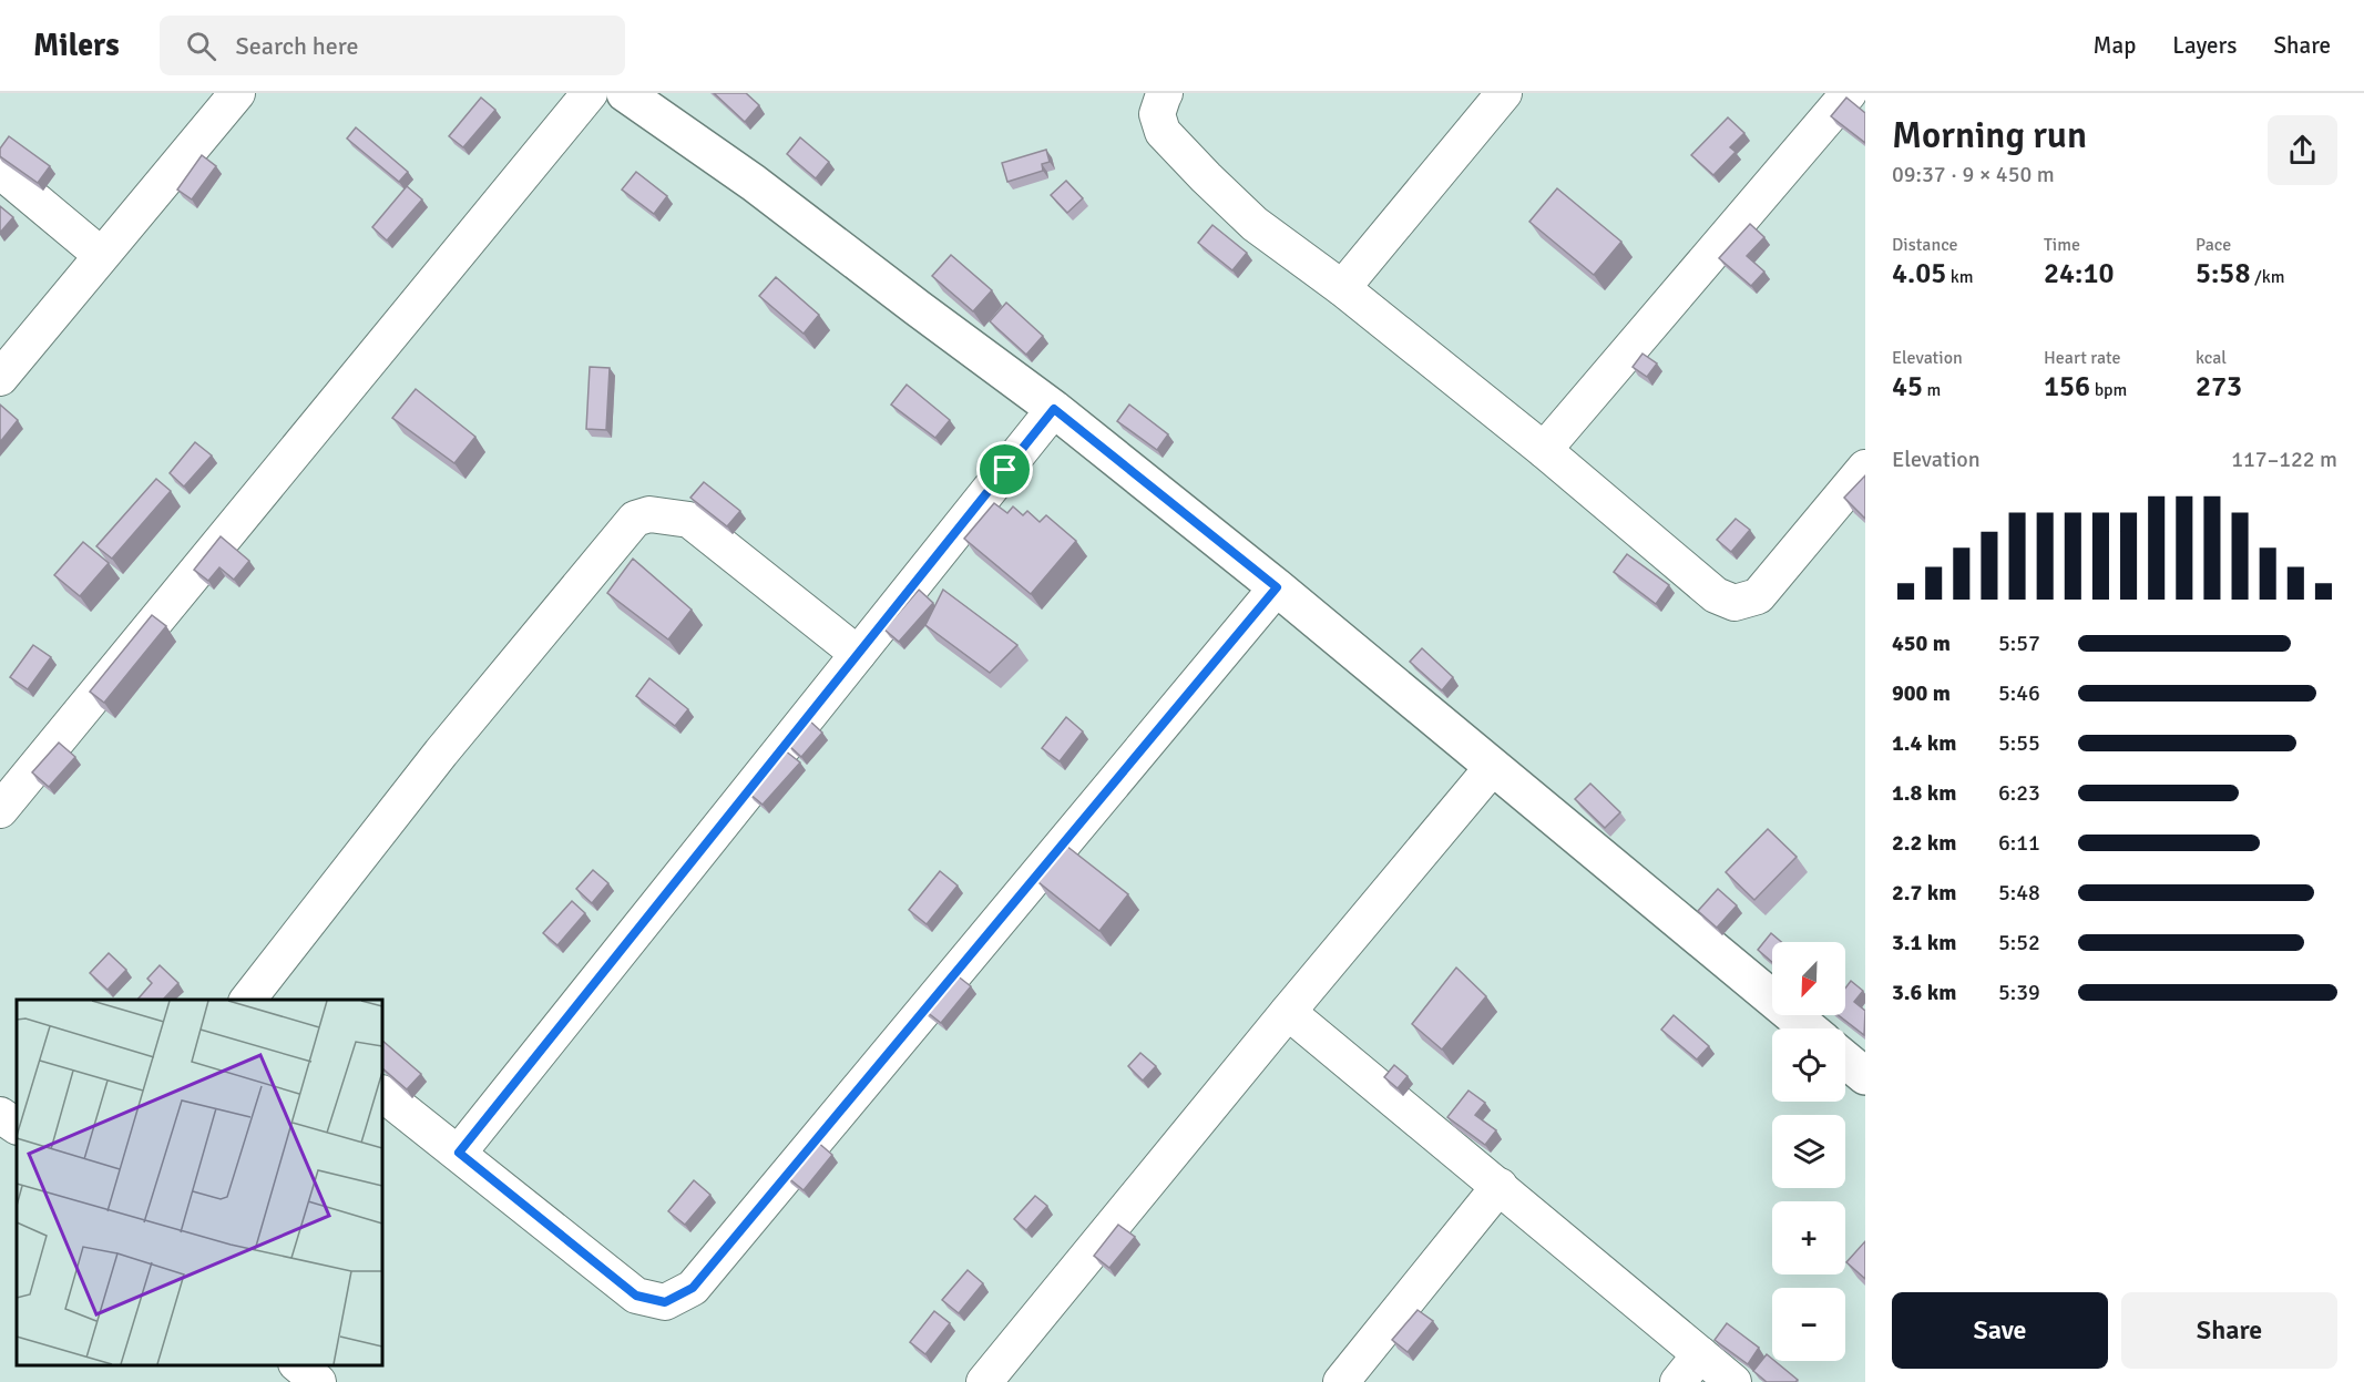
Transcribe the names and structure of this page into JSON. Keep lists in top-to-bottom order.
{
  "north": "bottom left",
  "page": {
    "header": "Milers",
    "search": "Search here",
    "nav": ["Map", "Layers", "Share"],
    "heading": ["Morning run", "09:37 · 9 × 450 m"],
    "stats": [
      ["Distance", "4.05 km"],
      ["Time", "24:10"],
      ["Pace", "5:58 /km"],
      ["Elevation", "45 m"],
      ["Heart rate", "156 bpm"],
      ["kcal", "273"]
    ],
    "chart": ["Elevation", "117–122 m"],
    "list": [
      {
        "name": "450 m",
        "note": "5:57"
      },
      {
        "name": "900 m",
        "note": "5:46"
      },
      {
        "name": "1.4 km",
        "note": "5:55"
      },
      {
        "name": "1.8 km",
        "note": "6:23"
      },
      {
        "name": "2.2 km",
        "note": "6:11"
      },
      {
        "name": "2.7 km",
        "note": "5:48"
      },
      {
        "name": "3.1 km",
        "note": "5:52"
      },
      {
        "name": "3.6 km",
        "note": "5:39"
      }
    ],
    "map_buttons": ["+", "−"],
    "buttons": ["Save", "Share"]
  }
}
